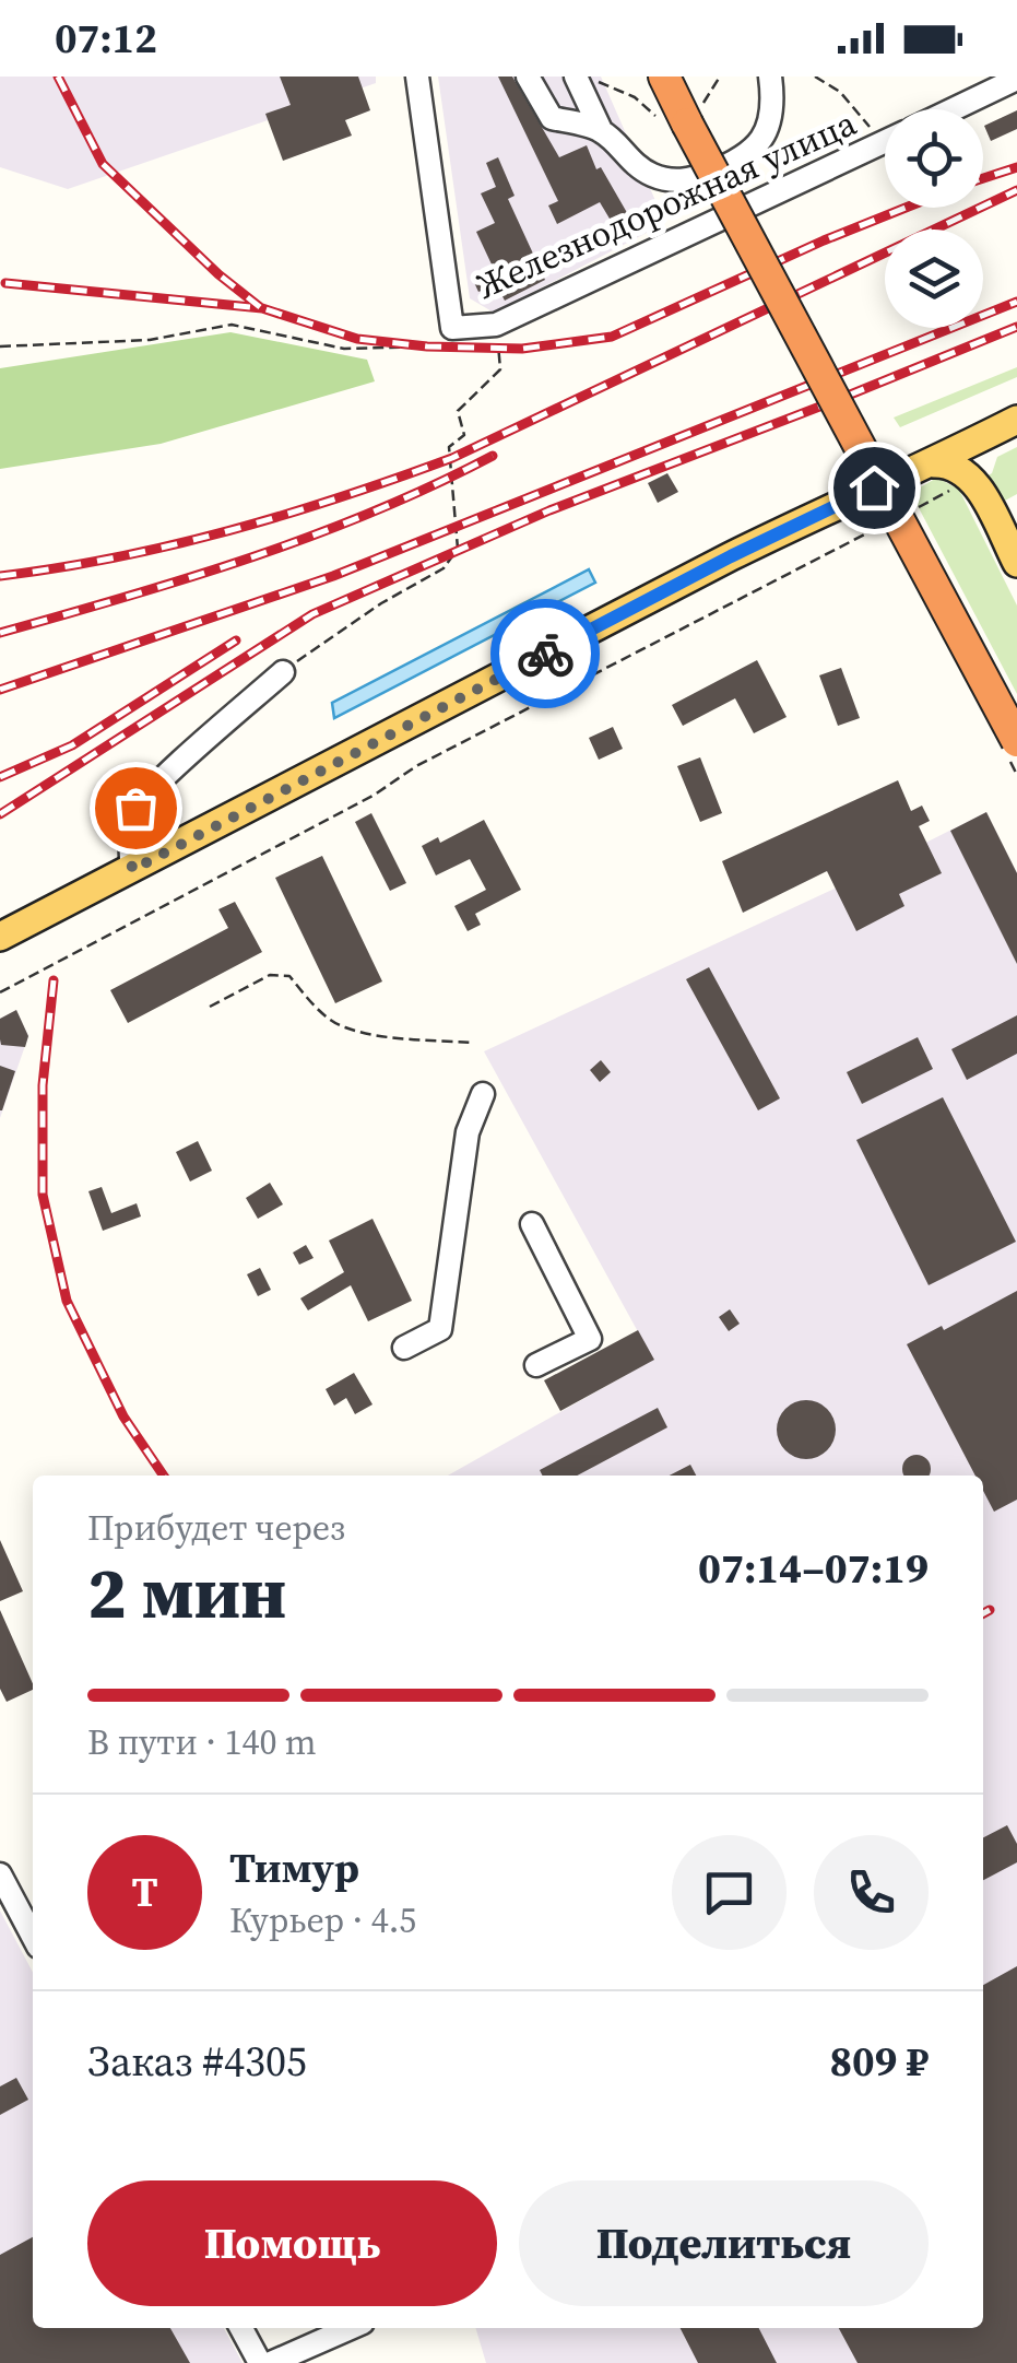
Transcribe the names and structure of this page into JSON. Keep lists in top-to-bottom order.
{
  "streets": {
    "street": ["Железнодорожная улица"]
  },
  "page": {
    "status": "07:12",
    "heading": ["2 мин", "Прибудет через", "07:14–07:19"],
    "panel": [
      "Тимур",
      "Курьер · 4.5",
      "Заказ #4305",
      "809 ₽"
    ],
    "bar": "В пути · 140 m",
    "round": "Т",
    "buttons": ["Помощь", "Поделиться"]
  }
}
